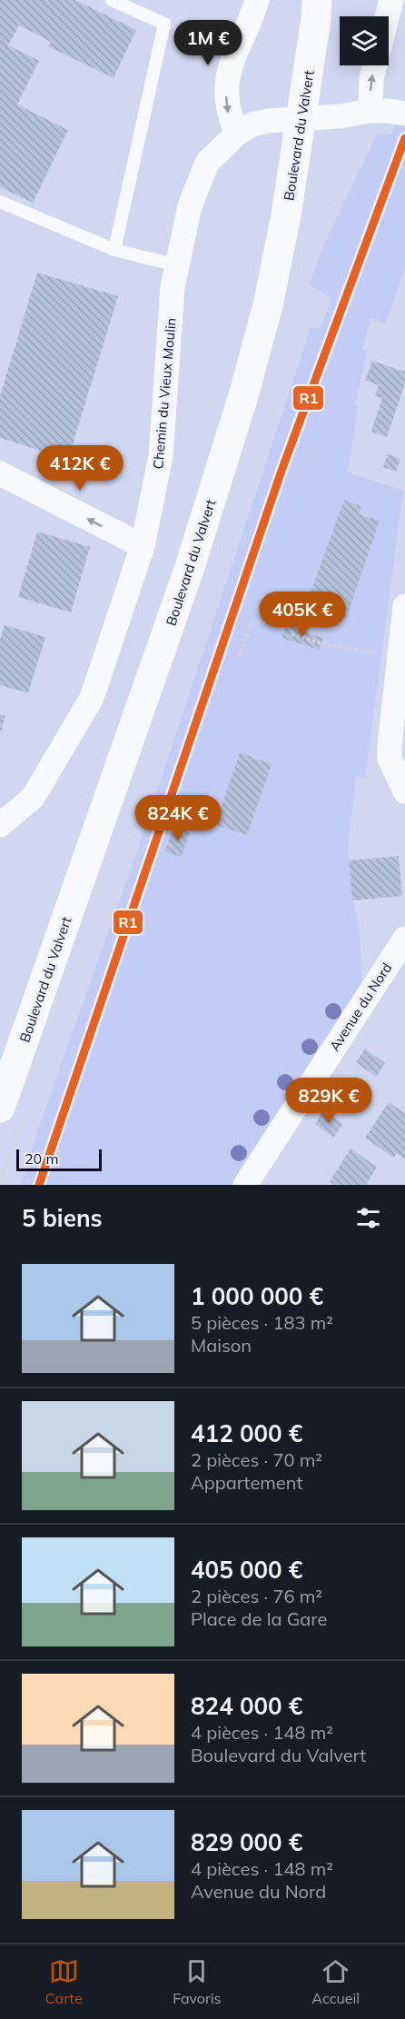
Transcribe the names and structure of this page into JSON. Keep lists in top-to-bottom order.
{
  "streets": {
    "main road": ["Boulevard du Valvert"],
    "street": ["Chemin du Vieux Moulin", "Avenue du Nord"]
  },
  "lines": ["transit line R1"],
  "scale_bar": "20 m",
  "page": {
    "price": [
      "1M €",
      "412K €",
      "405K €",
      "824K €",
      "829K €"
    ],
    "scale": "20 m",
    "heading": "5 biens",
    "list": [
      {
        "name": "1 000 000 €",
        "note": "5 pièces · 183 m² · Maison"
      },
      {
        "name": "412 000 €",
        "note": "2 pièces · 70 m² · Appartement"
      },
      {
        "name": "405 000 €",
        "note": "2 pièces · 76 m² · Place de la Gare"
      },
      {
        "name": "824 000 €",
        "note": "4 pièces · 148 m² · Boulevard du Valvert"
      },
      {
        "name": "829 000 €",
        "note": "4 pièces · 148 m² · Avenue du Nord"
      }
    ],
    "tabs": ["Carte", "Favoris", "Accueil"]
  }
}
